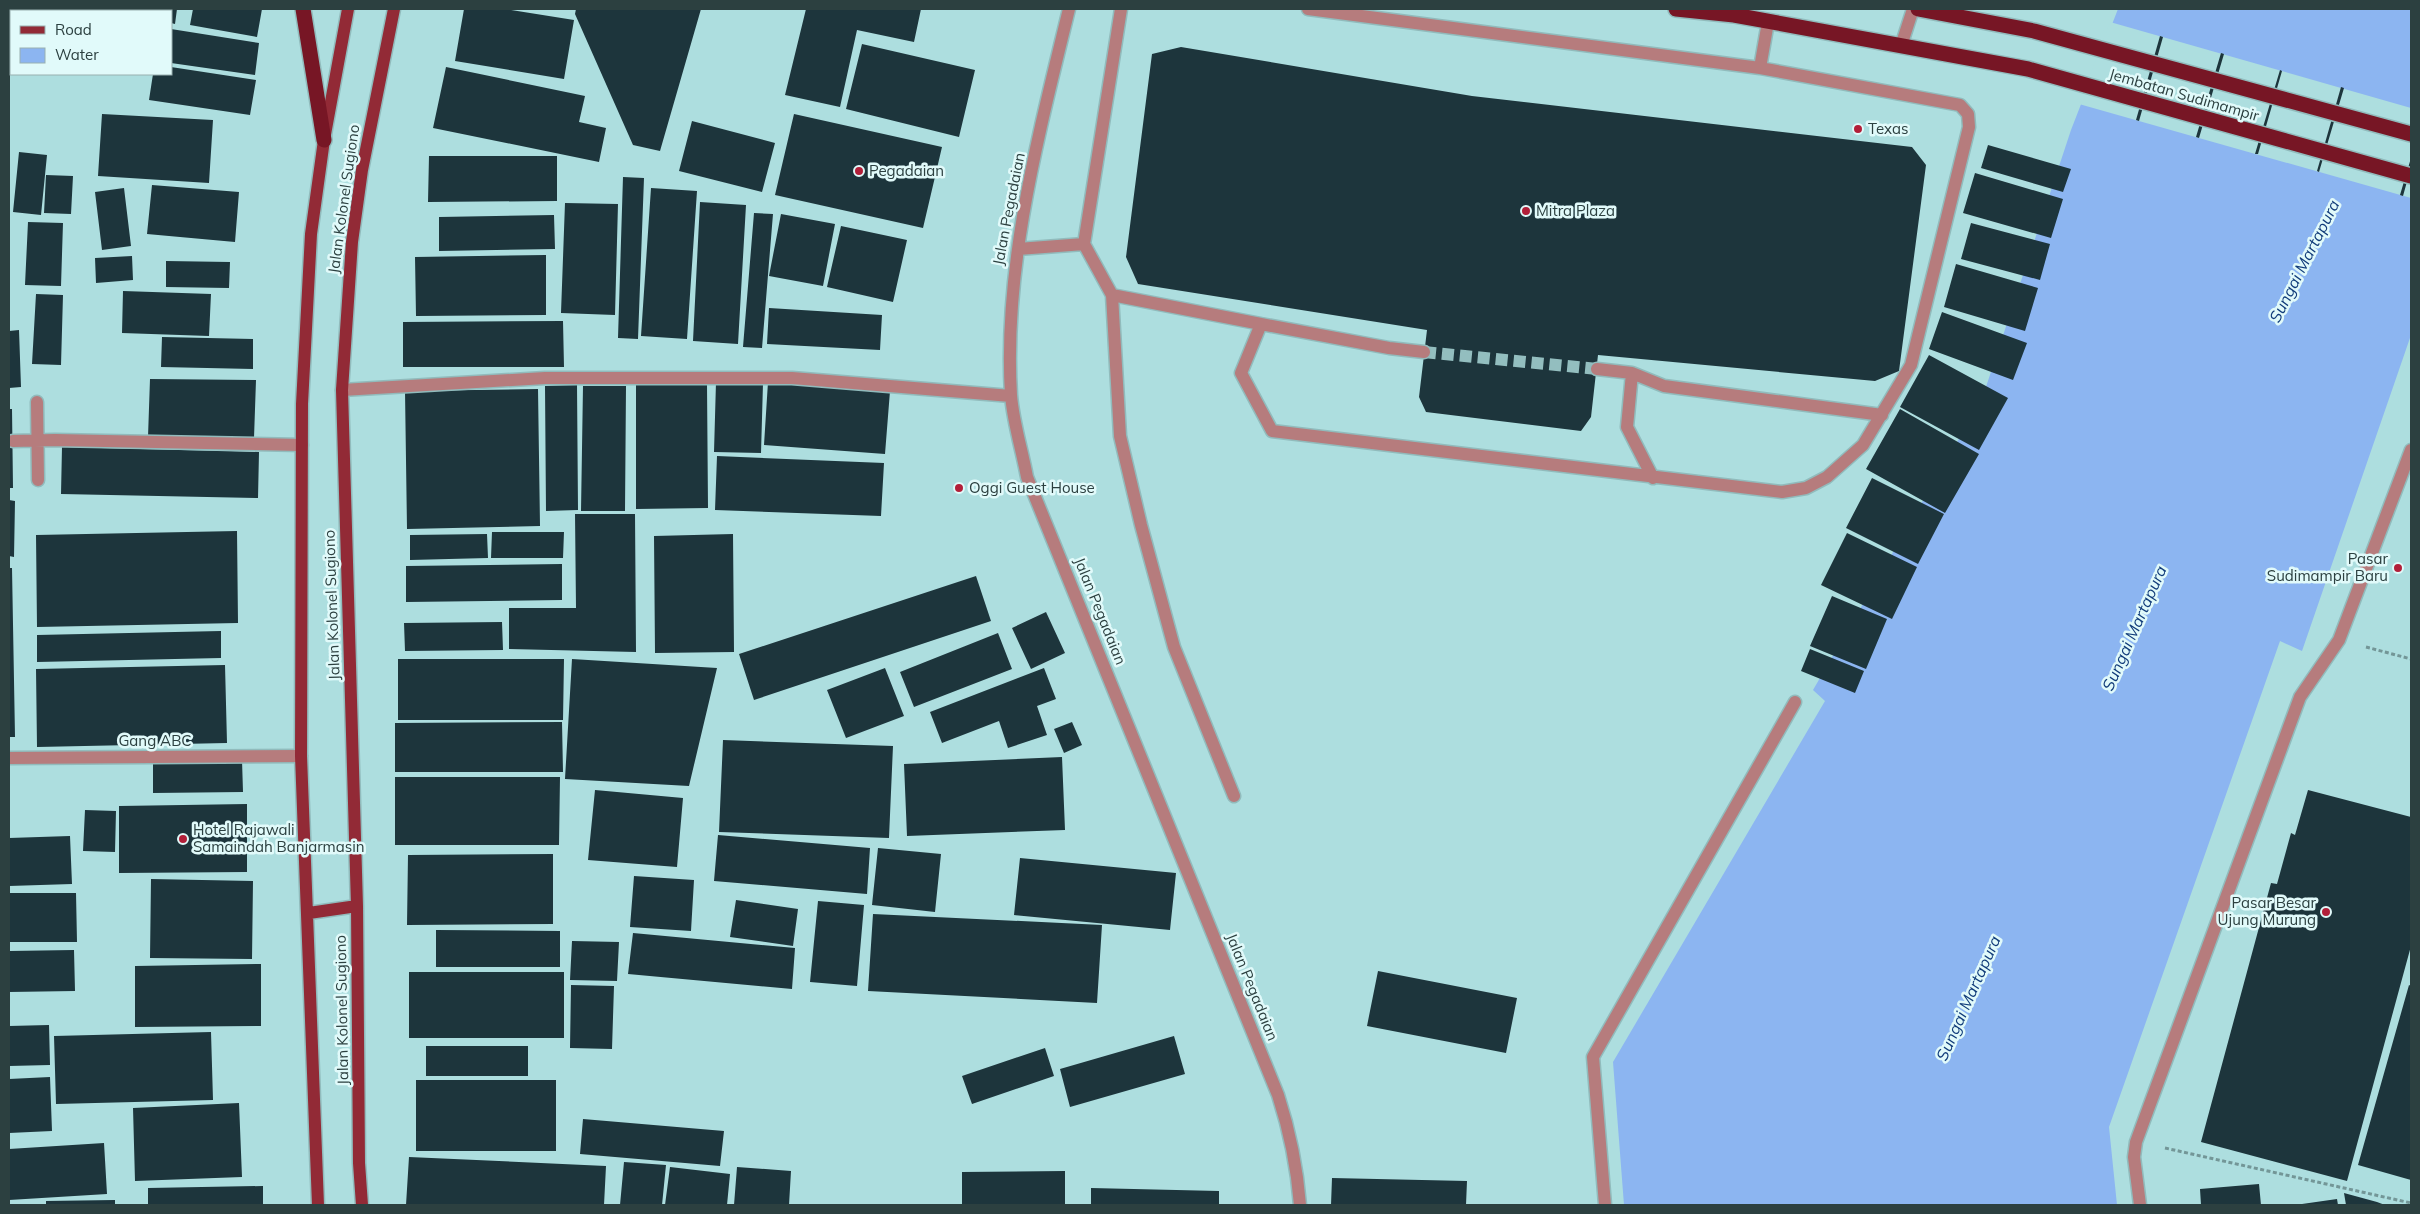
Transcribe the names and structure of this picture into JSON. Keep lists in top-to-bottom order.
{
  "streets": {
    "highway": ["Jembatan Sudimampir"],
    "main road": ["Jalan Kolonel Sugiono"],
    "street": ["Jalan Pegadaian", "Gang ABC"]
  },
  "crossings": [
    ["Jalan Kolonel Sugiono", "Gang ABC"]
  ],
  "water": ["Sungai Martapura"],
  "places": [
    "Texas",
    "Pegadaian",
    "Mitra Plaza",
    "Oggi Guest House",
    "Pasar Sudimampir Baru",
    "Hotel Rajawali Samaindah Banjarmasin",
    "Pasar Besar Ujung Murung"
  ],
  "legend": ["Road", "Water"]
}
